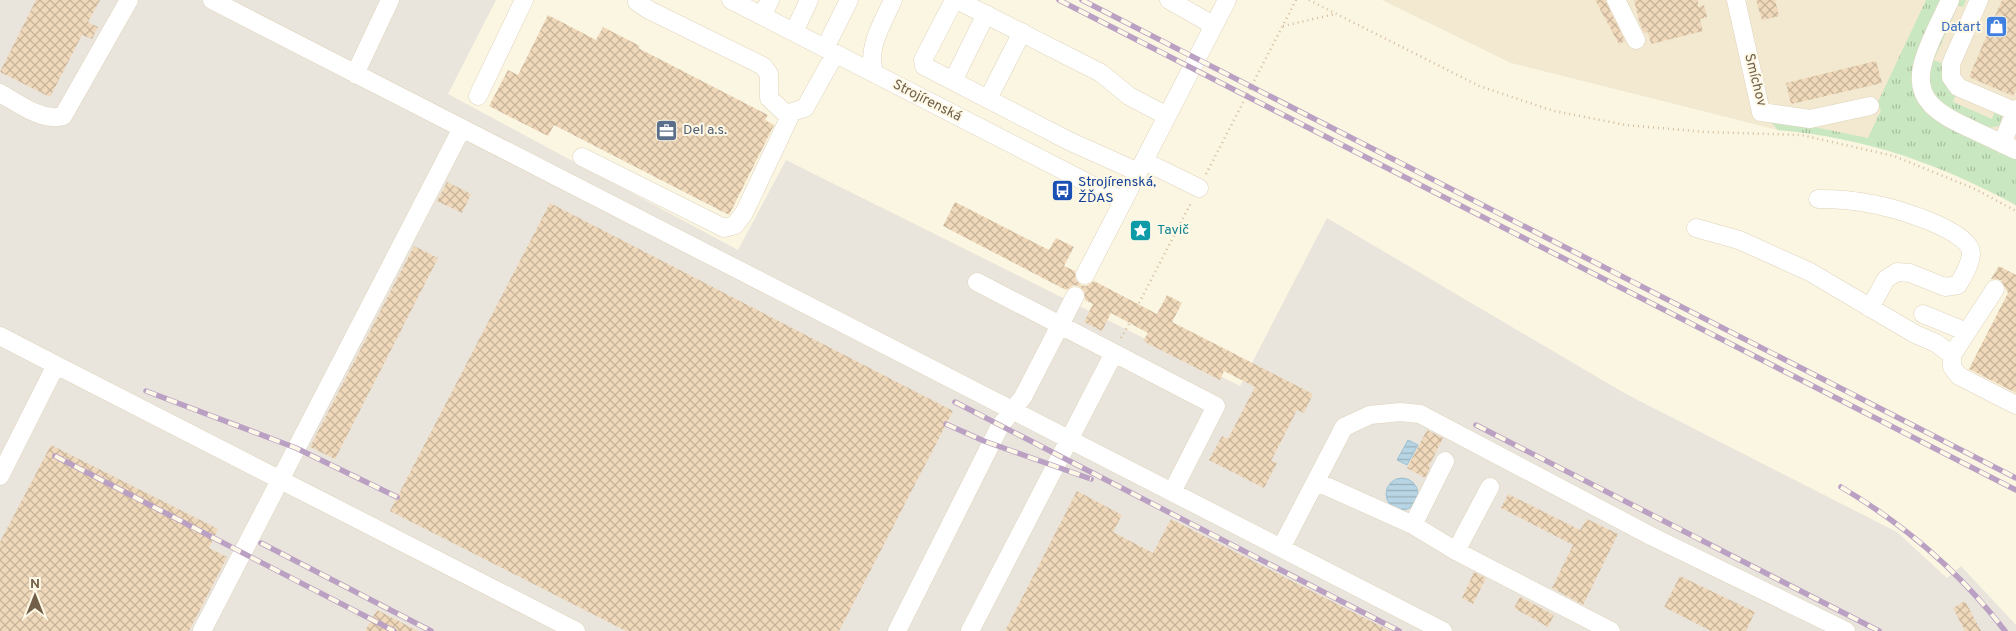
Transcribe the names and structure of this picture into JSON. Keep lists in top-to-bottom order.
{
  "streets": {
    "street": ["Smíchov", "Strojírenská"]
  },
  "places": {
    "shop": ["Datart"],
    "office": ["Del a.s."],
    "bus stop": ["Strojírenská, ŽĎAS"],
    "place": ["Tavič"]
  },
  "north": "top"
}
